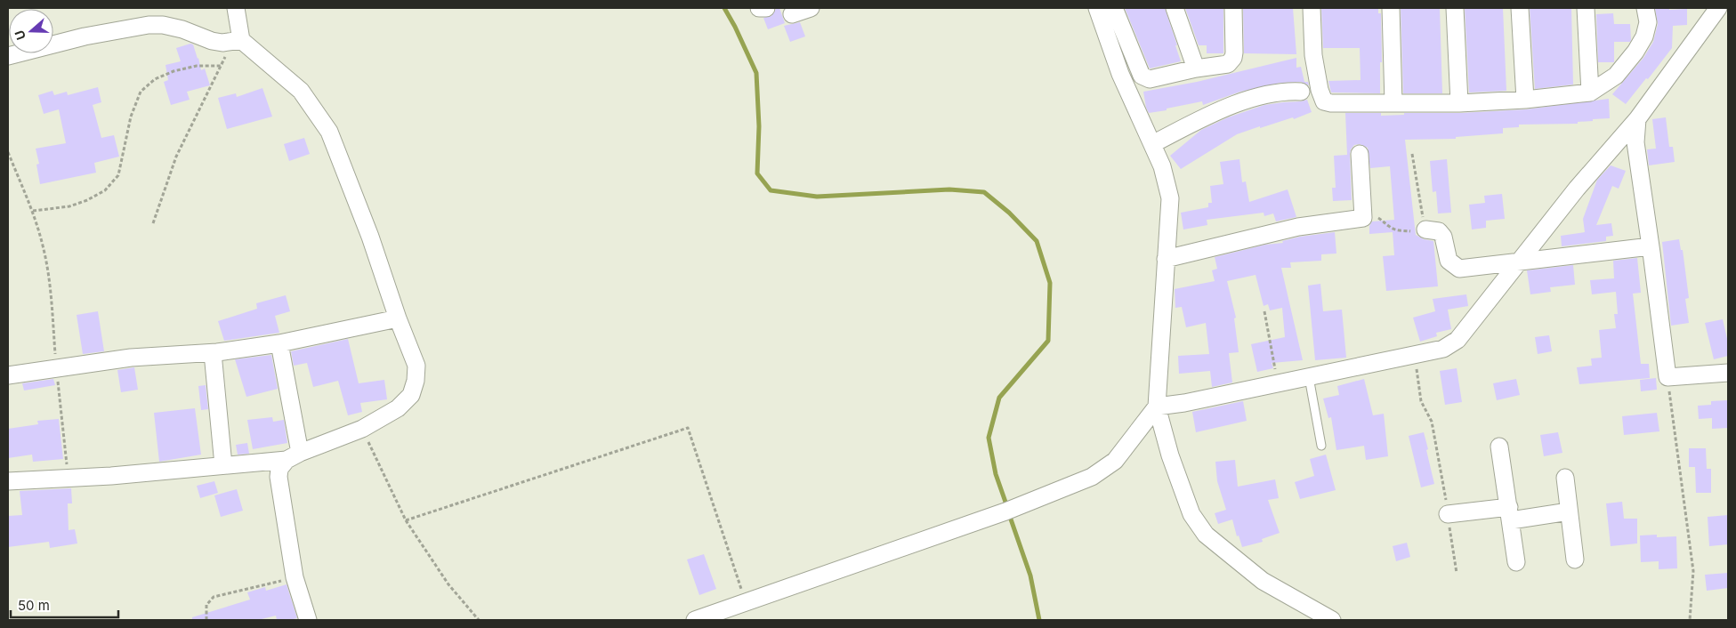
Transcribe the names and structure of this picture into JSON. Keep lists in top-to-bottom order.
{
  "scale_bar": "50 m",
  "north": "left"
}
